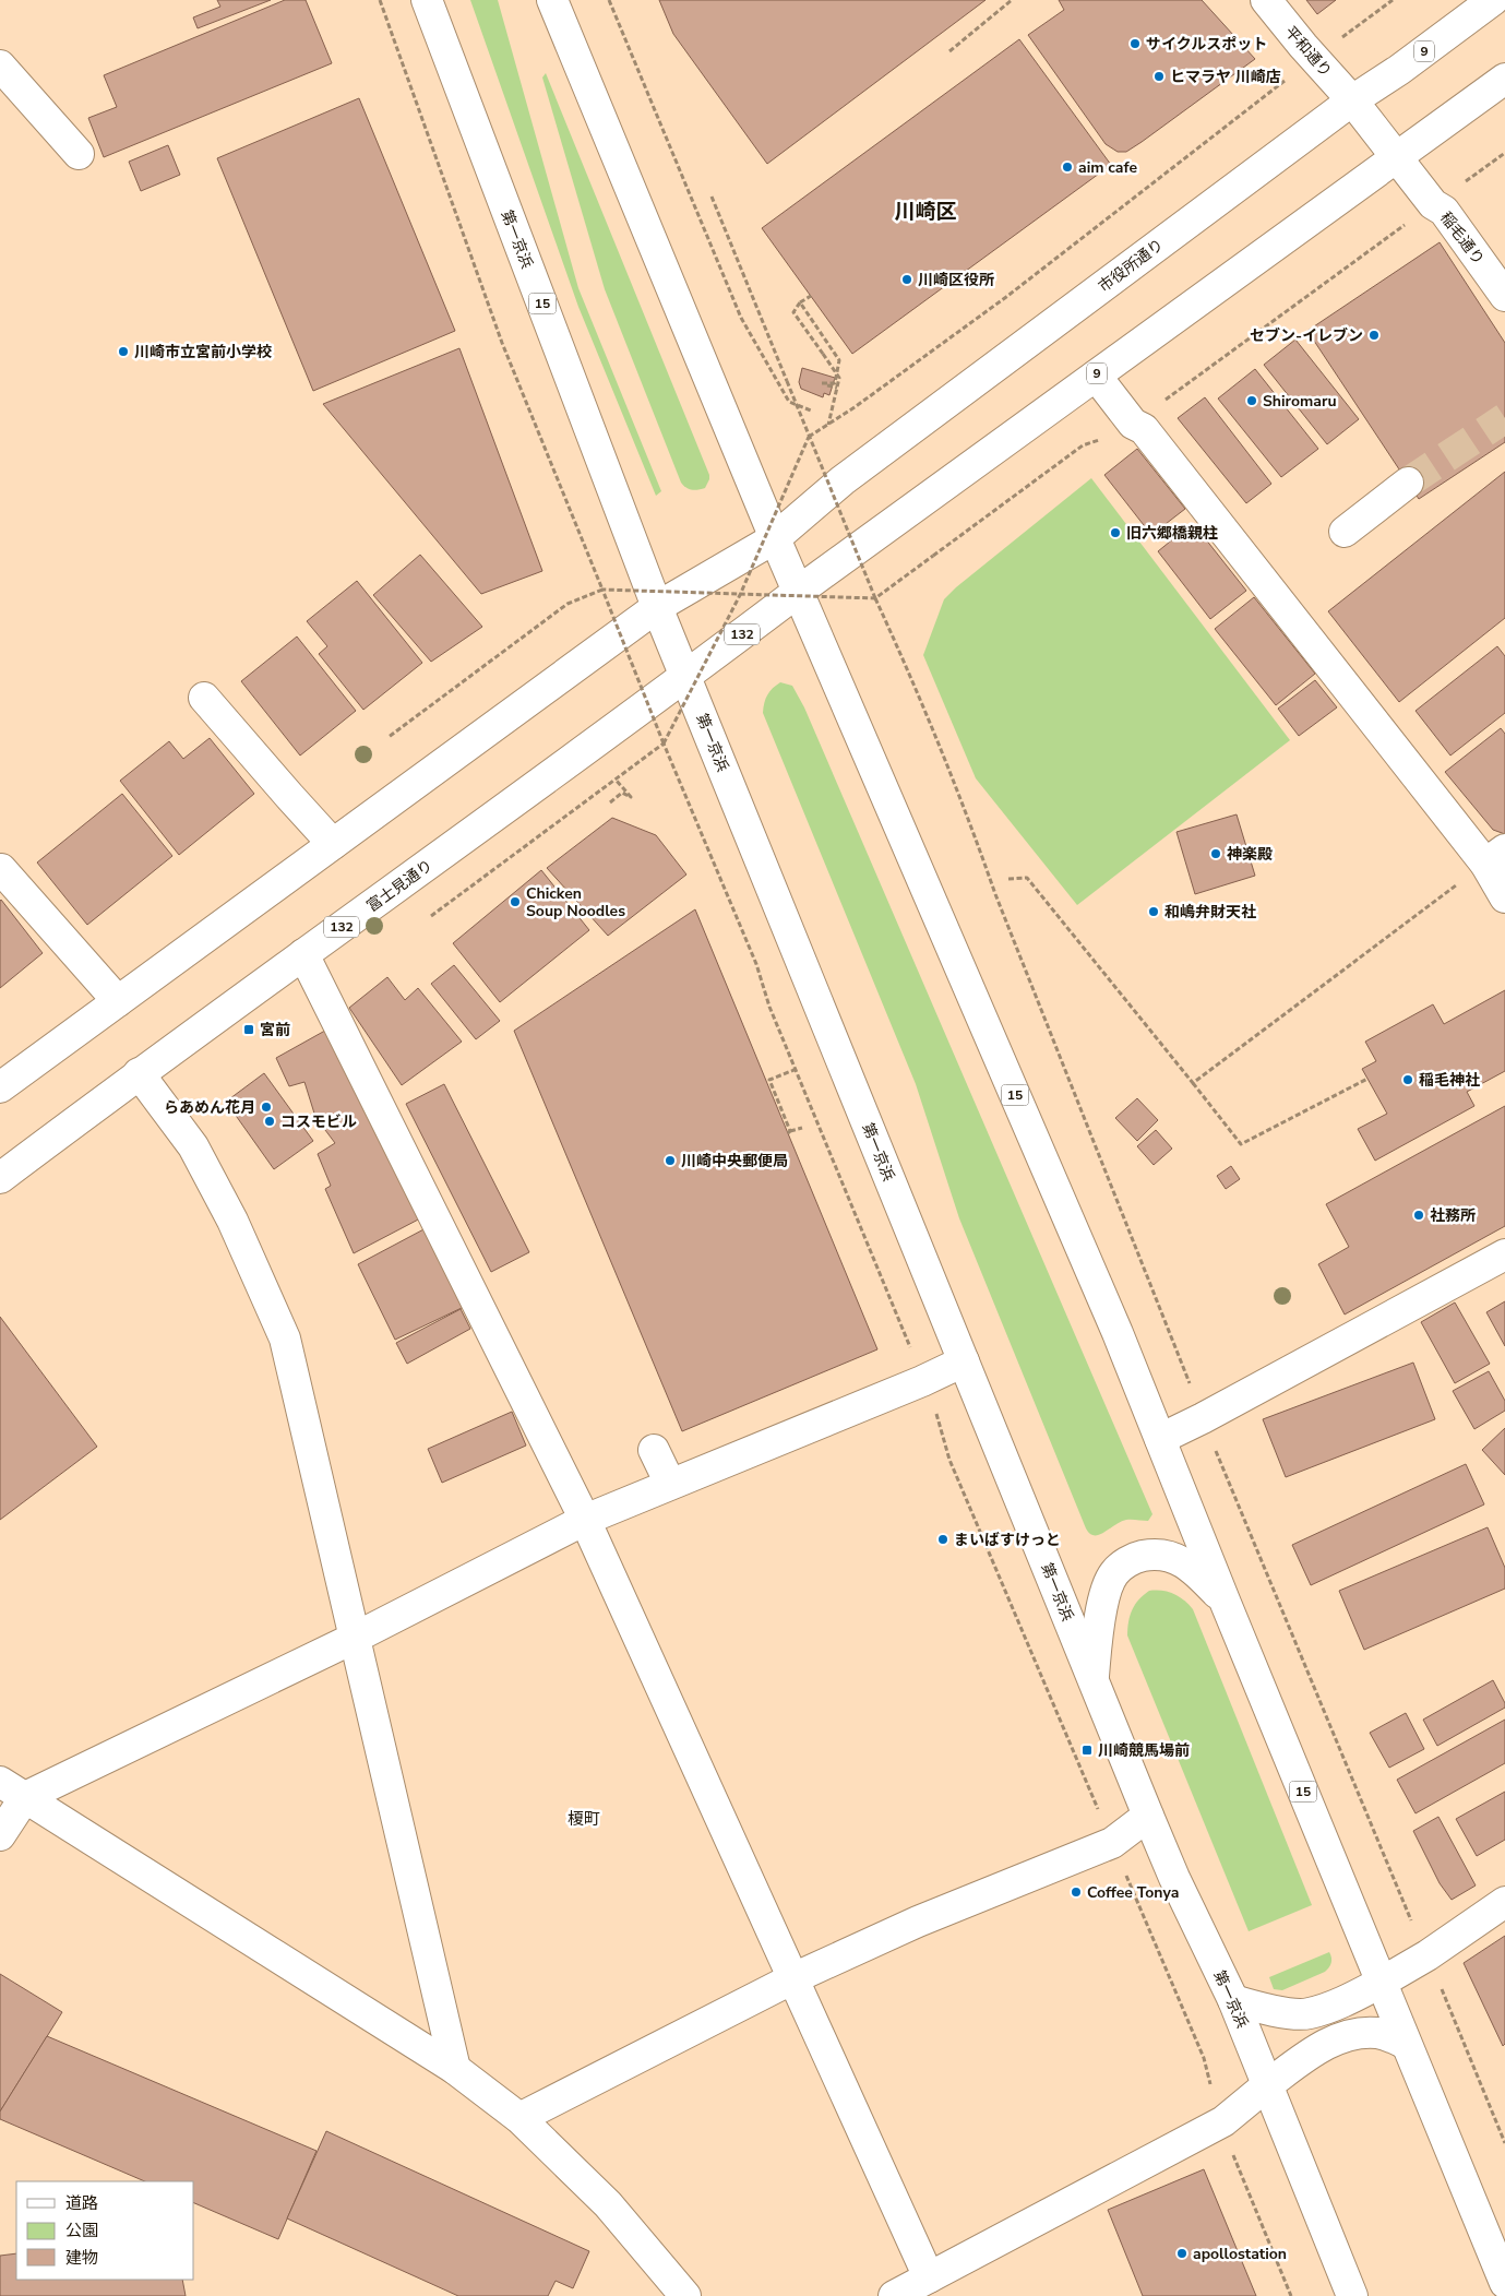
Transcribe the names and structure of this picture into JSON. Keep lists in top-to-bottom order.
{
  "streets": {
    "main road": [
      "平和通り",
      "9",
      "稲毛通り",
      "第一京浜",
      "市役所通り",
      "15",
      "132",
      "富士見通り"
    ]
  },
  "crossings": [
    ["平和通り", "9"],
    ["平和通り", "稲毛通り"],
    ["平和通り", "市役所通り"],
    ["9", "稲毛通り"],
    ["9", "15"],
    ["9", "富士見通り"],
    ["第一京浜", "市役所通り"],
    ["第一京浜", "富士見通り"],
    ["市役所通り", "15"],
    ["15", "富士見通り"]
  ],
  "districts": ["川崎区", "榎町"],
  "places": {
    "other": [
      "サイクルスポット",
      "ヒマラヤ 川崎店",
      "aim cafe",
      "川崎区役所",
      "セブン-イレブン",
      "川崎市立宮前小学校",
      "Shiromaru",
      "旧六郷橋親柱",
      "神楽殿",
      "Chicken Soup Noodles",
      "和嶋弁財天社",
      "稲毛神社",
      "らあめん花月",
      "コスモビル",
      "川崎中央郵便局",
      "社務所",
      "まいばすけっと",
      "Coffee Tonya",
      "apollostation"
    ],
    "transit": ["宮前", "川崎競馬場前"]
  },
  "legend": ["道路", "公園", "建物"]
}
